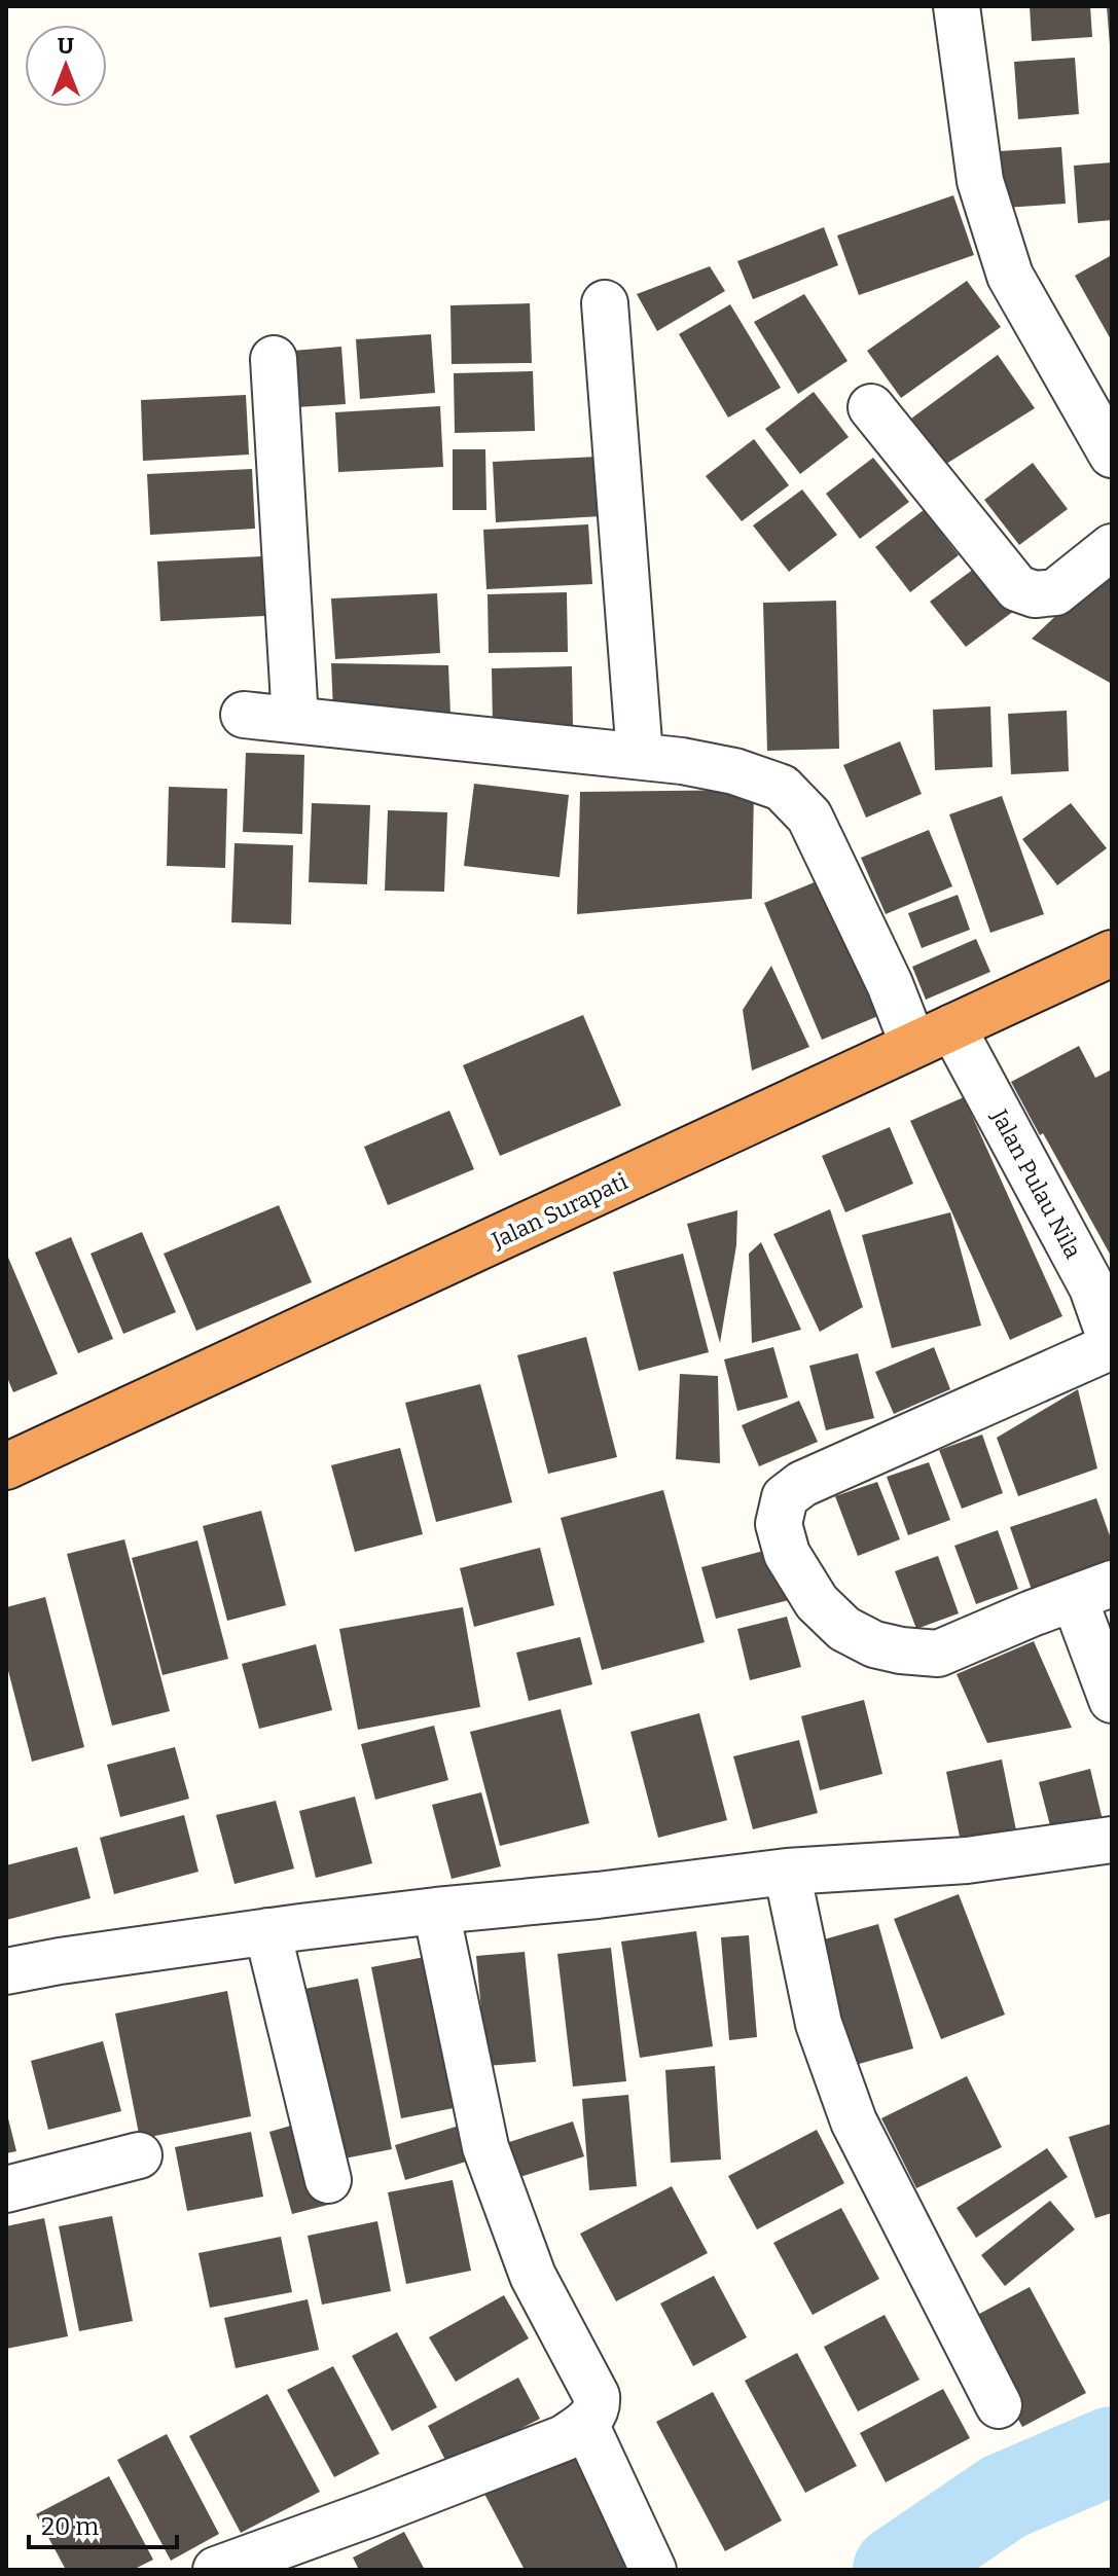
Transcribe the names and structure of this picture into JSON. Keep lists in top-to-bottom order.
{
  "streets": {
    "highway": ["Jalan Surapati"],
    "street": ["Jalan Pulau Nila"]
  },
  "crossings": [
    ["Jalan Pulau Nila", "Jalan Surapati"]
  ],
  "scale_bar": "20 m",
  "north": "top"
}
